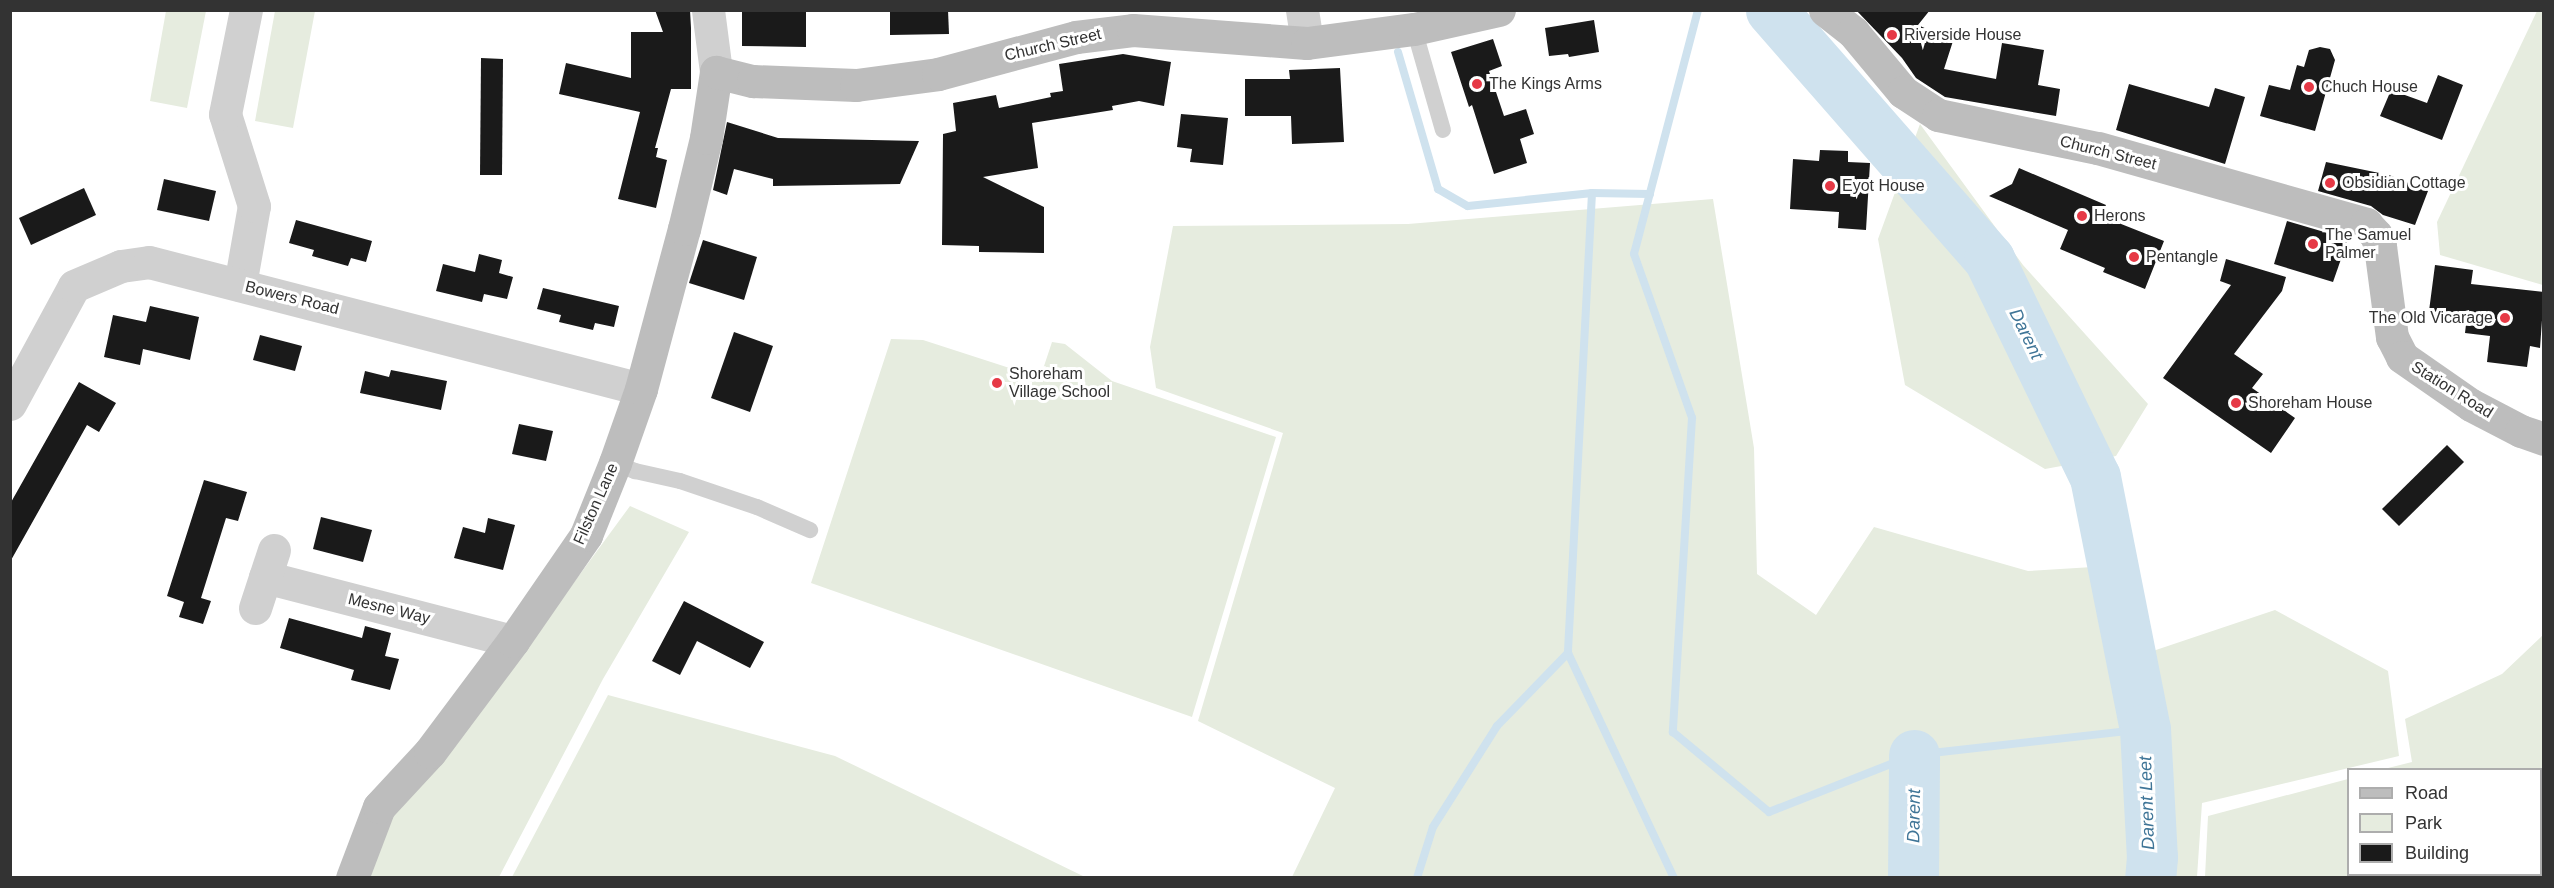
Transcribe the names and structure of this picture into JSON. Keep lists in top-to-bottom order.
{
  "streets": {
    "street": [
      "Church Street",
      "Bowers Road",
      "Station Road",
      "Filston Lane",
      "Mesne Way"
    ]
  },
  "crossings": [
    ["Church Street", "Station Road"],
    ["Church Street", "Filston Lane"],
    ["Bowers Road", "Filston Lane"],
    ["Filston Lane", "Mesne Way"]
  ],
  "water": ["Darent", "Darent Leet"],
  "places": [
    "Riverside House",
    "The Kings Arms",
    "Chuch House",
    "Obsidian Cottage",
    "Eyot House",
    "Herons",
    "The Samuel Palmer",
    "Pentangle",
    "The Old Vicarage",
    "Shoreham Village School",
    "Shoreham House"
  ],
  "legend": ["Road", "Park", "Building"]
}
